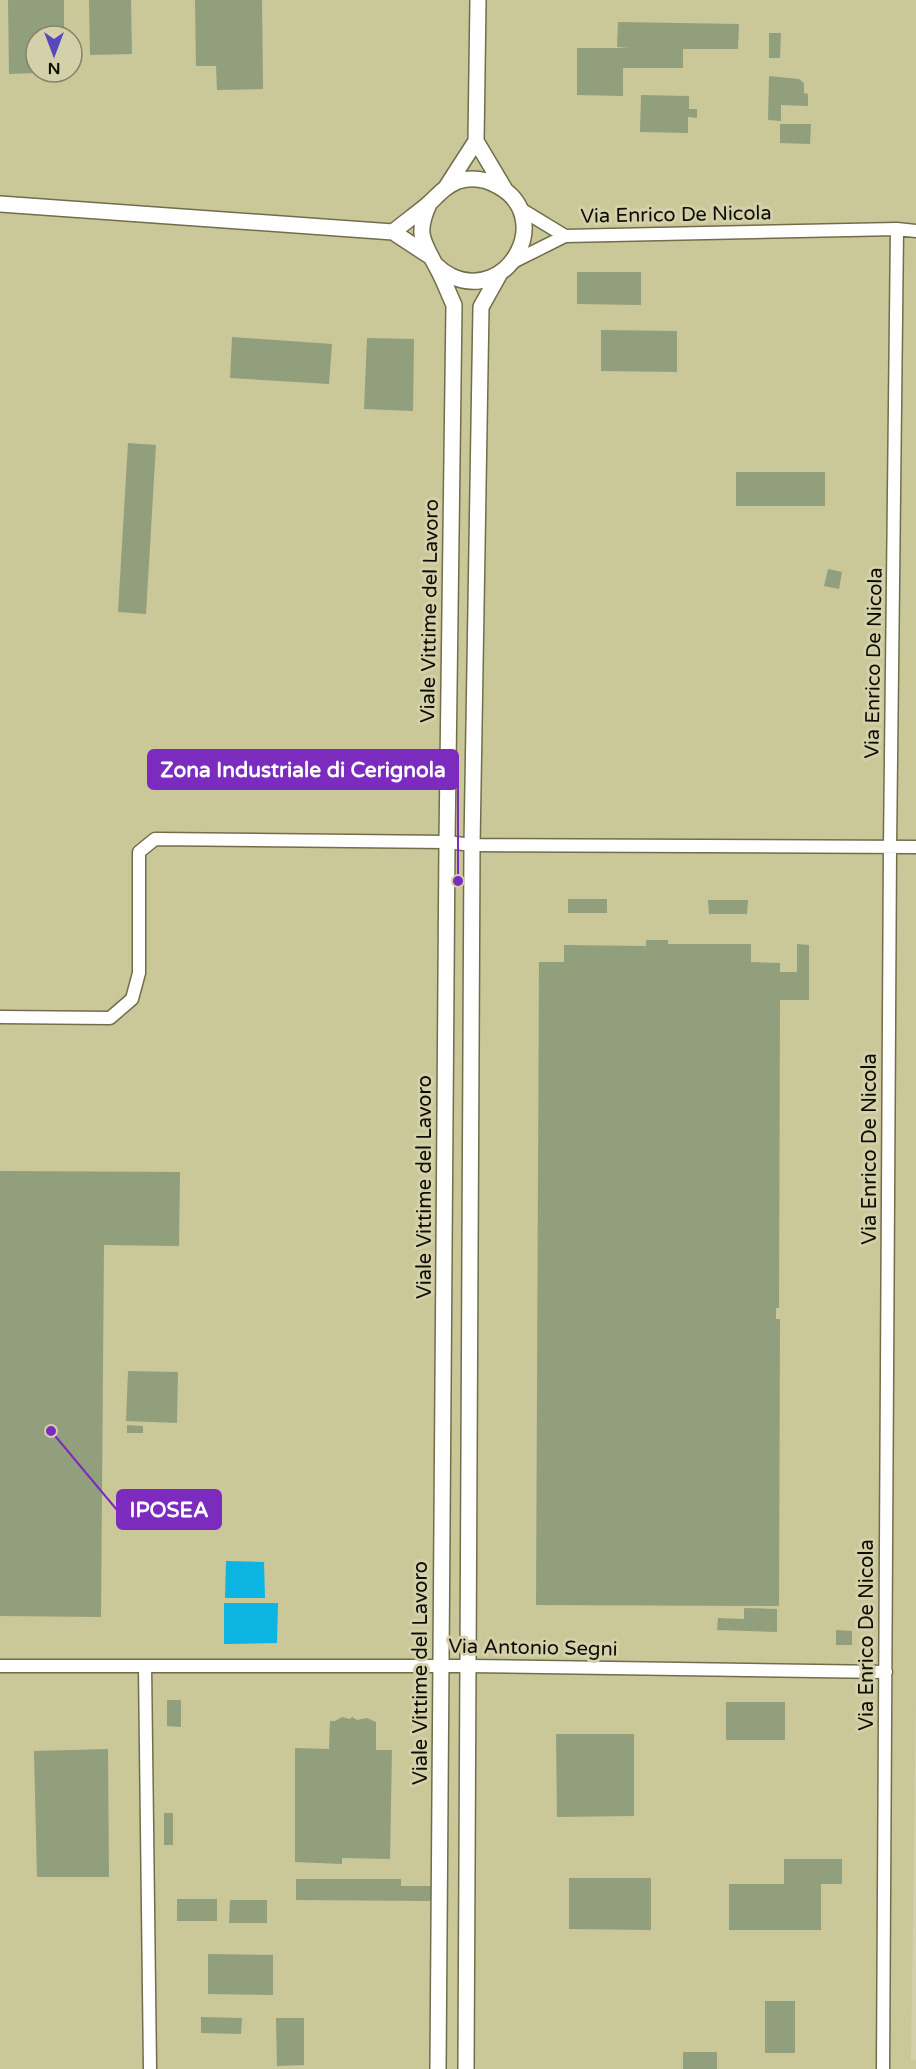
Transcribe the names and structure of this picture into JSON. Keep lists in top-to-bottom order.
{
  "streets": {
    "street": ["Via Enrico De Nicola", "Viale Vittime del Lavoro", "Via Antonio Segni"]
  },
  "crossings": [
    ["Via Enrico De Nicola", "Viale Vittime del Lavoro"],
    ["Via Enrico De Nicola", "Via Antonio Segni"],
    ["Viale Vittime del Lavoro", "Via Antonio Segni"]
  ],
  "places": ["Zona Industriale di Cerignola", "IPOSEA"],
  "north": "bottom"
}
